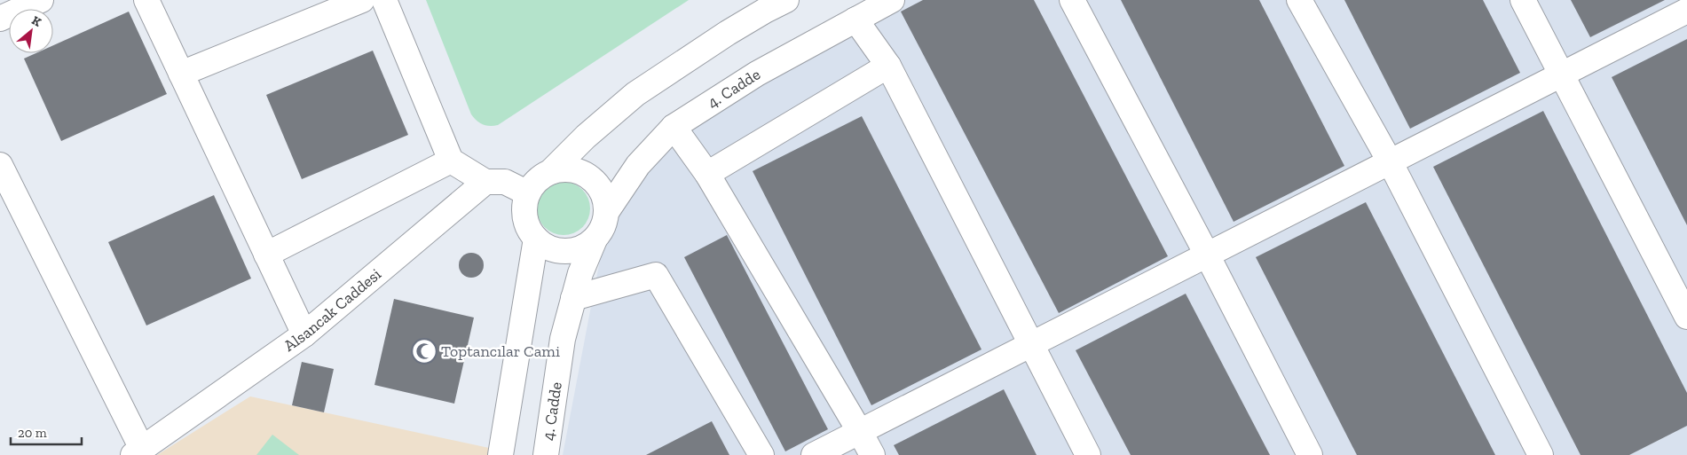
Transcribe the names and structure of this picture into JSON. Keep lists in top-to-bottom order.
{
  "streets": {
    "street": ["4. Cadde", "Alsancak Caddesi"]
  },
  "places": {
    "mosque": ["Toptancılar Cami"]
  },
  "scale_bar": "20 m",
  "north": "top right"
}
